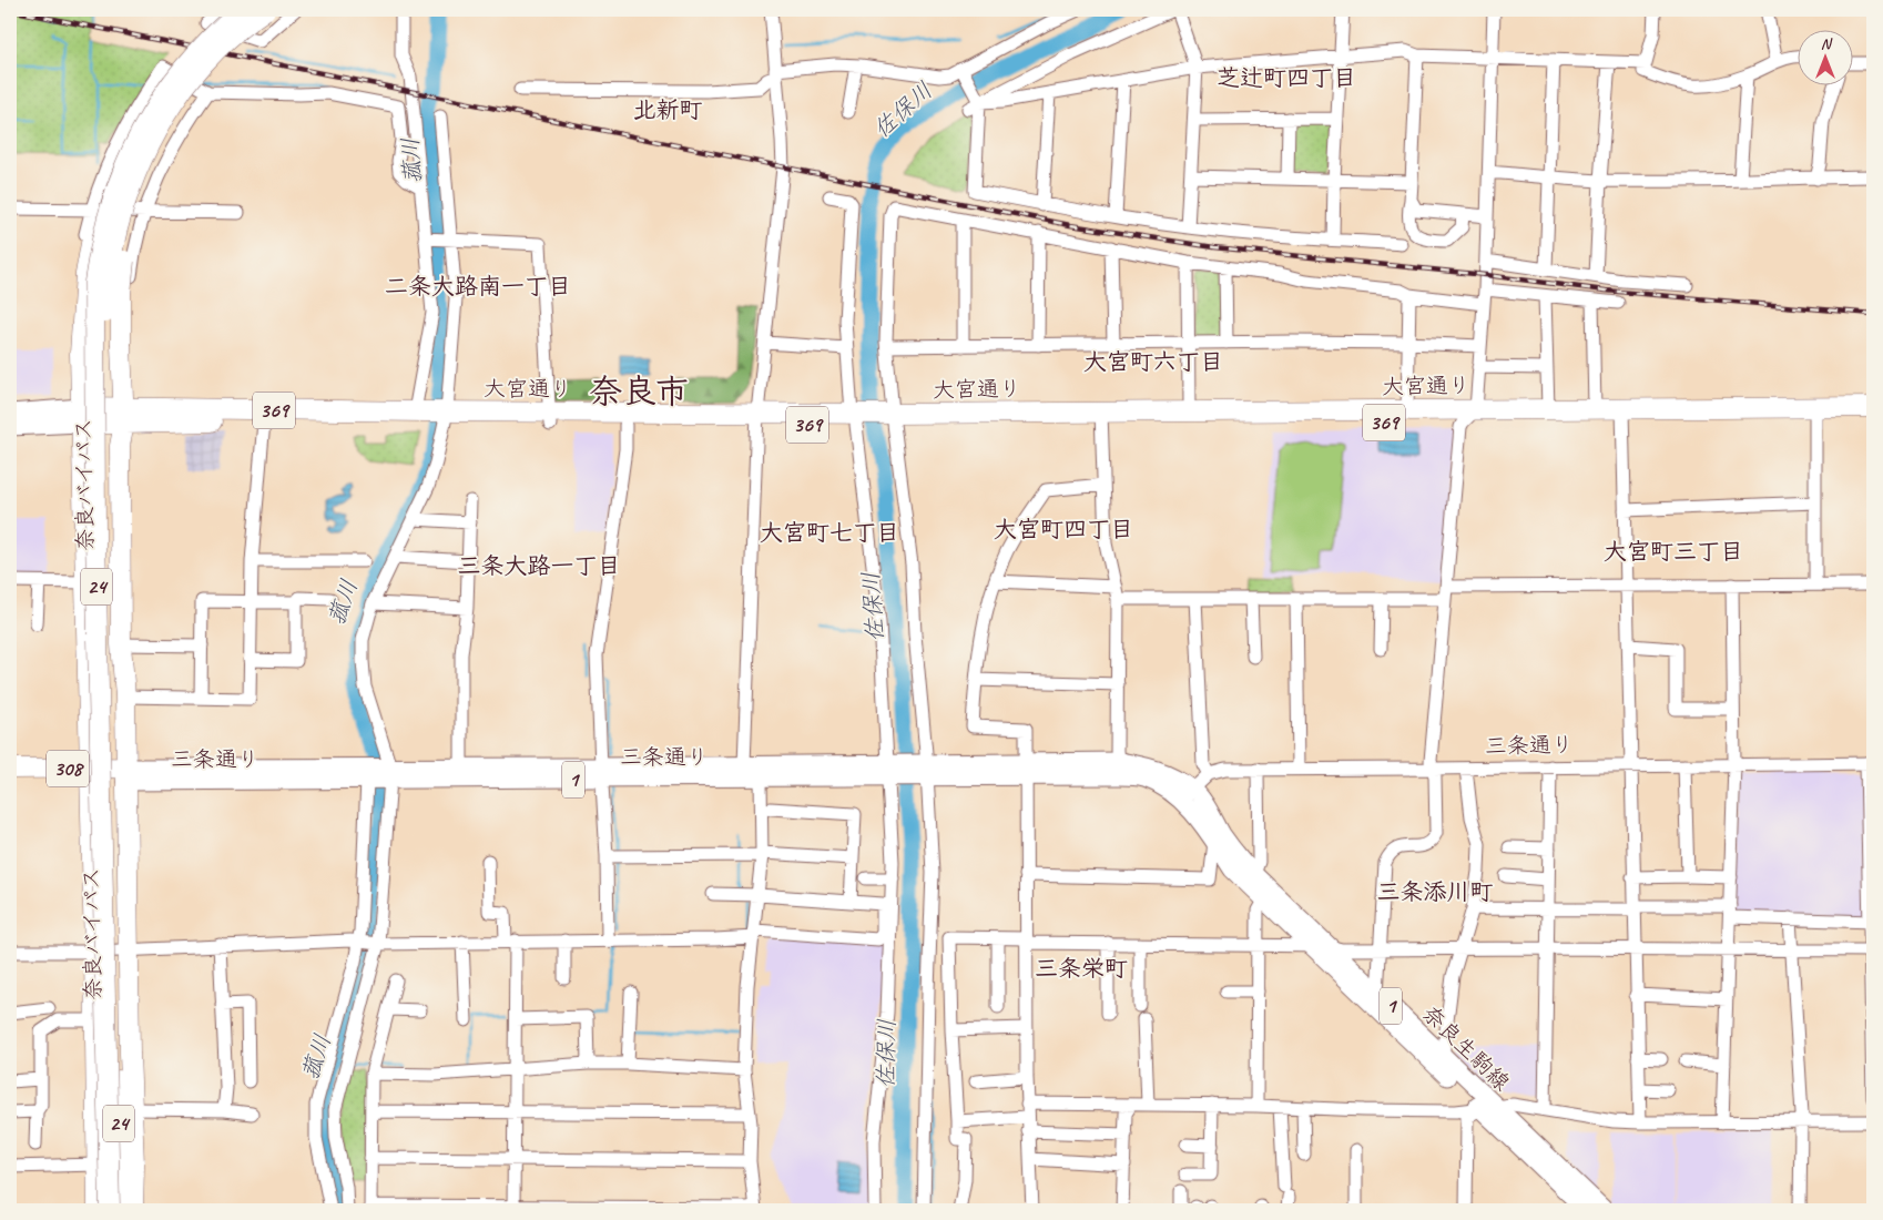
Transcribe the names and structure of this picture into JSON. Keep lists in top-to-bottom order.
{
  "streets": {
    "highway": [
      "大宮通り",
      "369",
      "奈良バイパス",
      "24",
      "308"
    ],
    "main road": ["三条通り", "1", "奈良生駒線"]
  },
  "crossings": [
    ["三条通り", "308"],
    ["三条通り", "奈良生駒線"]
  ],
  "districts": [
    "芝辻町四丁目",
    "北新町",
    "二条大路南一丁目",
    "大宮町六丁目",
    "奈良市",
    "大宮町四丁目",
    "大宮町七丁目",
    "大宮町三丁目",
    "三条大路一丁目",
    "三条添川町",
    "三条栄町"
  ],
  "water": ["佐保川", "菰川"],
  "north": "top"
}
